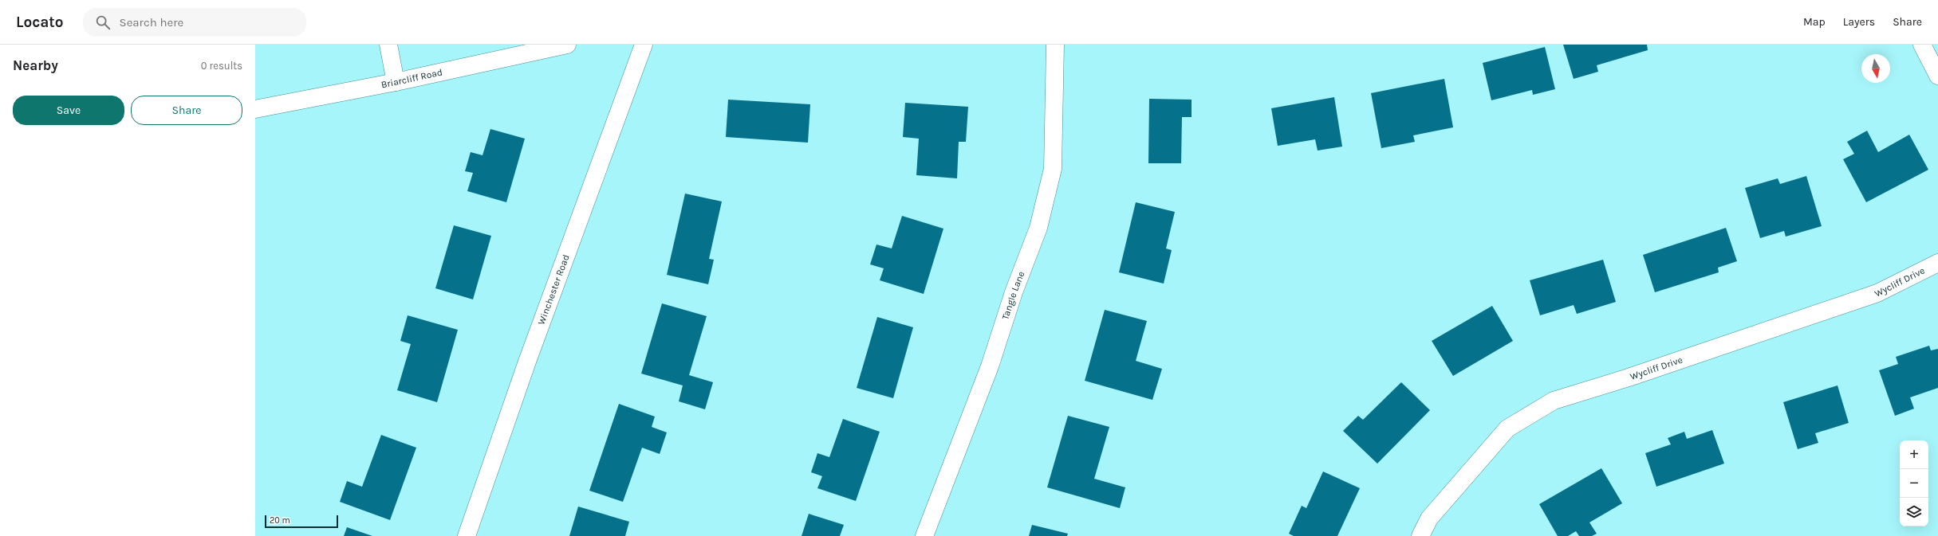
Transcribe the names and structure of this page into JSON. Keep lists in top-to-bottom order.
{
  "streets": {
    "street": [
      "Briarcliff Road",
      "Wycliff Drive",
      "Winchester Road",
      "Tangle Lane"
    ]
  },
  "scale_bar": "20 m",
  "north": "bottom",
  "page": {
    "header": "Locato",
    "search": "Search here",
    "nav": ["Map", "Layers", "Share"],
    "heading": ["Nearby", "0 results"],
    "buttons": ["Save", "Share"],
    "map_buttons": ["+", "−"],
    "scale": "20 m"
  }
}
